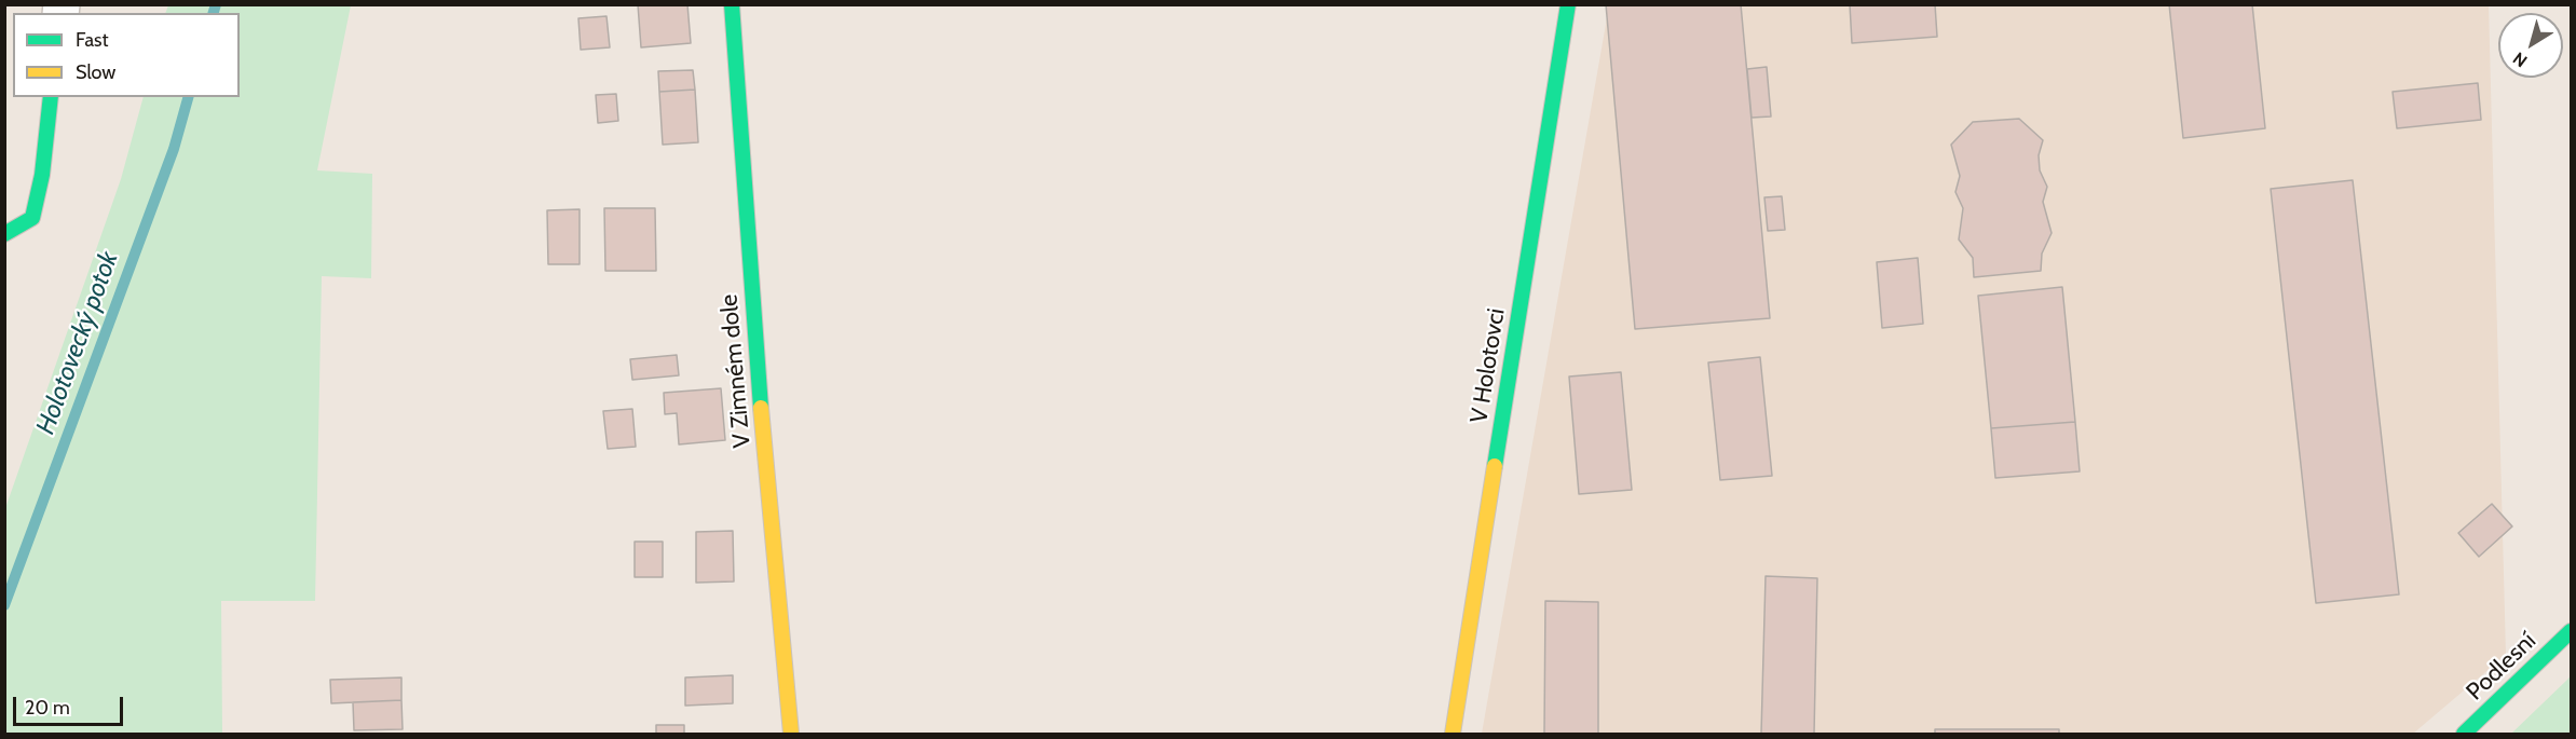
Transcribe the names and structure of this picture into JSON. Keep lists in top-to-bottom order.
{
  "streets": {
    "street": ["V Holotovci", "V Zimném dole", "Podlesní"]
  },
  "water": ["Holotovecký potok"],
  "legend": ["Fast", "Slow"],
  "scale_bar": "20 m",
  "north": "bottom left"
}
